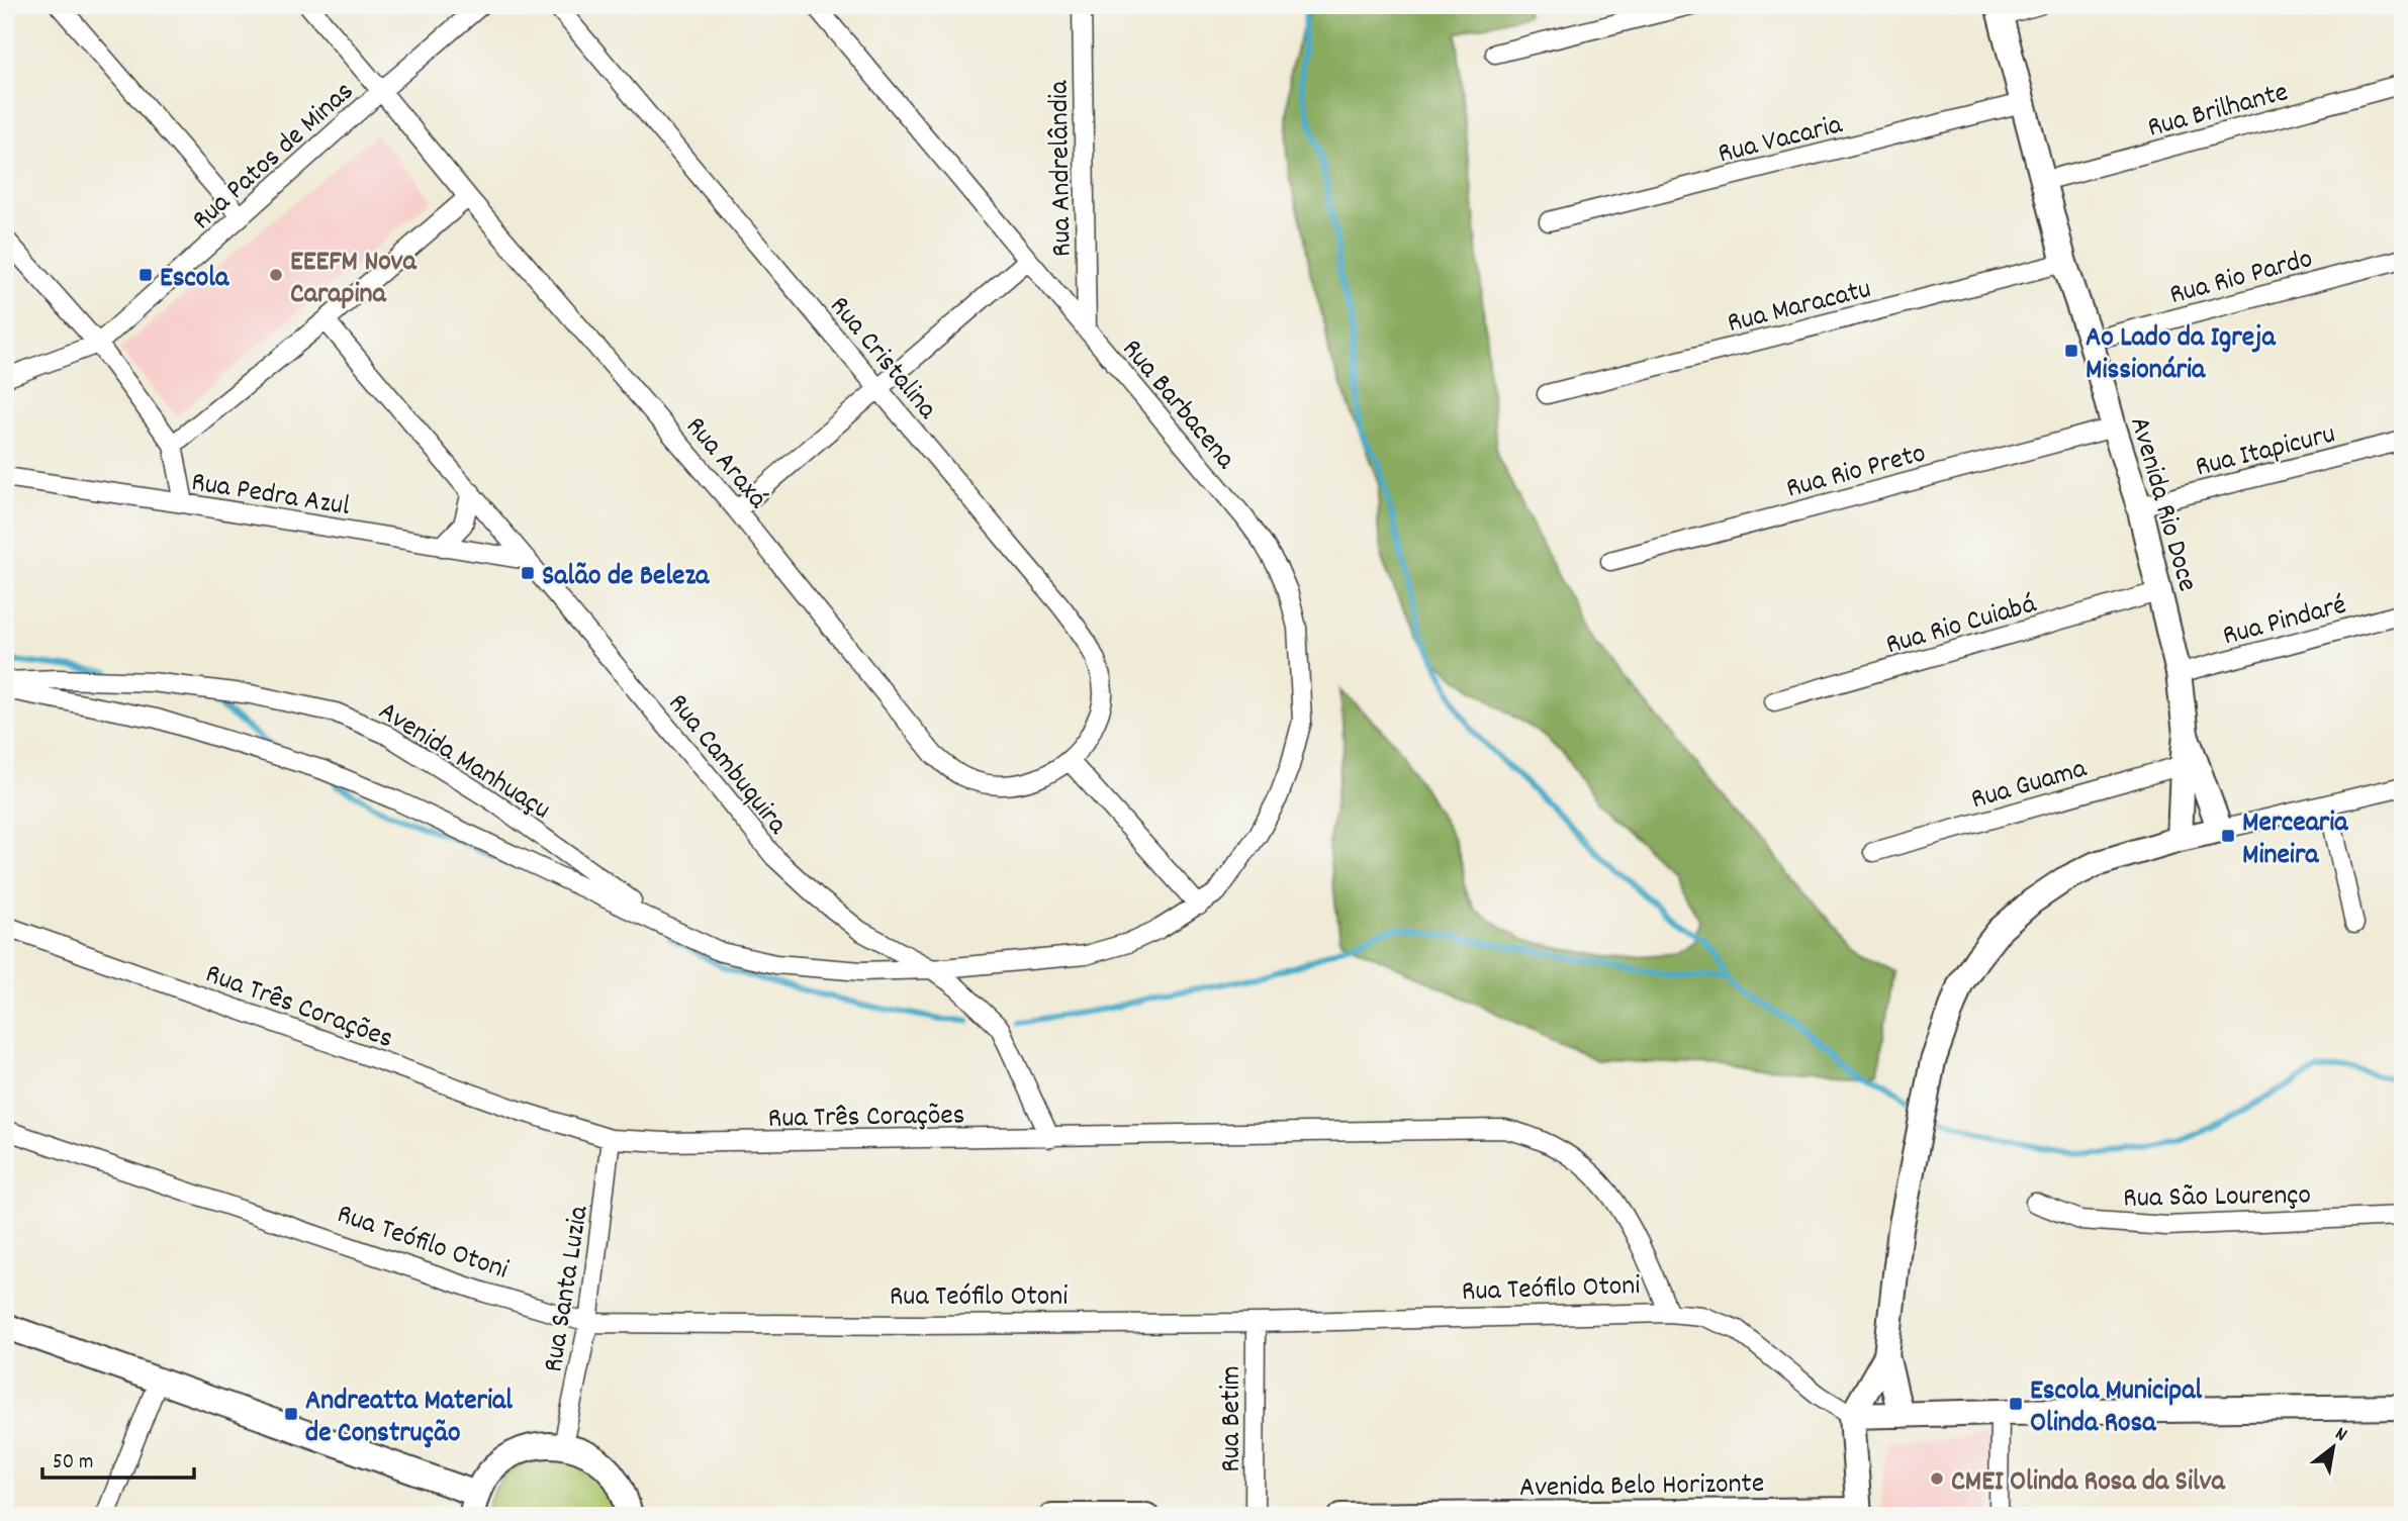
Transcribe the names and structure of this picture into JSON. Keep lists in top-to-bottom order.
{
  "streets": {
    "street": [
      "Rua Brilhante",
      "Rua Vacaria",
      "Rua Patos de Minas",
      "Rua Andrelândia",
      "Rua Rio Pardo",
      "Rua Maracatu",
      "Rua Cristalina",
      "Rua Barbacena",
      "Rua Itapicuru",
      "Rua Araxá",
      "Rua Rio Preto",
      "Rua Pedra Azul",
      "Avenida Rio Doce",
      "Rua Pindaré",
      "Rua Rio Cuiabá",
      "Avenida Manhuaçu",
      "Rua Cambuquira",
      "Rua Guama",
      "Rua Três Corações",
      "Rua São Lourenço",
      "Rua Teófilo Otoni",
      "Rua Santa Luzia",
      "Rua Betim",
      "Avenida Belo Horizonte"
    ]
  },
  "crossings": [
    ["Rua Brilhante", "Avenida Rio Doce"],
    ["Rua Vacaria", "Avenida Rio Doce"],
    ["Rua Patos de Minas", "Rua Araxá"],
    ["Rua Andrelândia", "Rua Barbacena"],
    ["Rua Rio Pardo", "Avenida Rio Doce"],
    ["Rua Maracatu", "Avenida Rio Doce"],
    ["Rua Cristalina", "Rua Araxá"],
    ["Rua Itapicuru", "Avenida Rio Doce"],
    ["Rua Rio Preto", "Avenida Rio Doce"],
    ["Rua Pedra Azul", "Rua Cambuquira"],
    ["Avenida Rio Doce", "Rua Pindaré"],
    ["Avenida Rio Doce", "Rua Rio Cuiabá"],
    ["Avenida Rio Doce", "Rua Guama"],
    ["Avenida Manhuaçu", "Rua Cambuquira"],
    ["Rua Três Corações", "Rua Teófilo Otoni"],
    ["Rua Três Corações", "Rua Santa Luzia"],
    ["Rua Teófilo Otoni", "Rua Santa Luzia"],
    ["Rua Teófilo Otoni", "Rua Betim"]
  ],
  "places": {
    "transit": [
      "Escola",
      "Ao Lado da Igreja Missionária",
      "Salão de Beleza",
      "Mercearia Mineira",
      "Escola Municipal Olinda Rosa",
      "Andreatta Material de Construção"
    ],
    "other": ["EEEFM Nova Carapina", "CMEI Olinda Rosa da Silva"]
  },
  "scale_bar": "50 m",
  "north": "top right"
}
